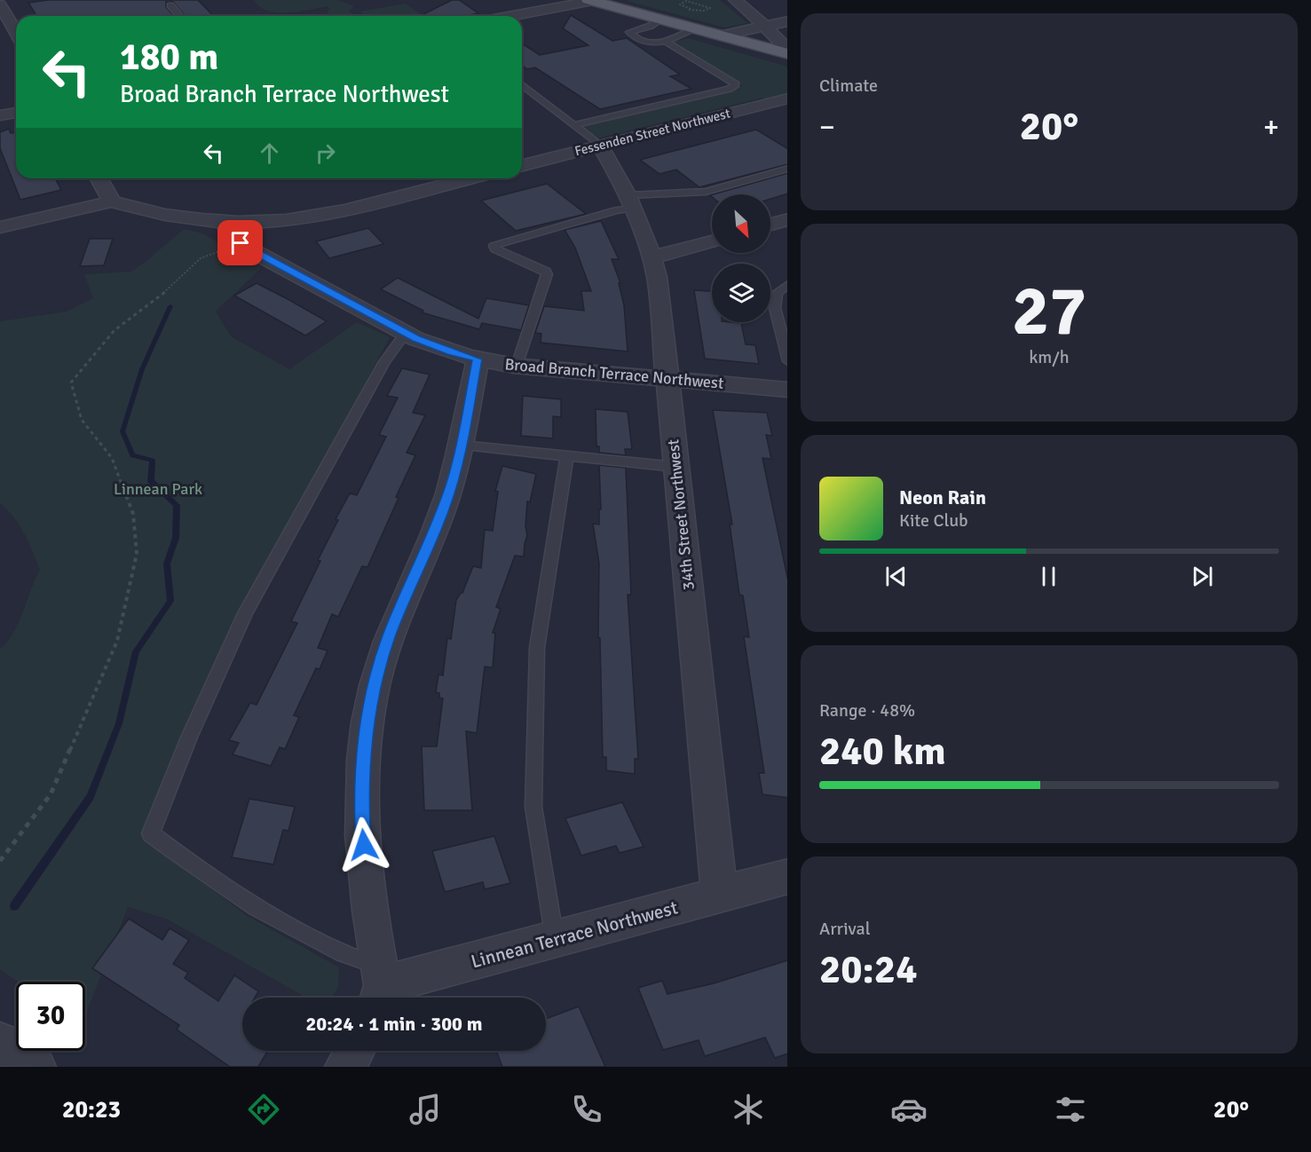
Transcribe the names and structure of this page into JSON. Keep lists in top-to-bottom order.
{
  "streets": {
    "street": [
      "Fessenden Street Northwest",
      "Broad Branch Terrace Northwest",
      "34th Street Northwest",
      "Linnean Terrace Northwest"
    ]
  },
  "crossings": [
    ["Fessenden Street Northwest", "34th Street Northwest"],
    ["Broad Branch Terrace Northwest", "34th Street Northwest"],
    ["34th Street Northwest", "Linnean Terrace Northwest"]
  ],
  "parks": ["Linnean Park"],
  "north": "bottom right",
  "page": {
    "tile": [
      "Climate",
      ["27", "km/h"],
      ["Range · 48%", "240 km"],
      ["Arrival", "20:24"]
    ],
    "turn": ["180 m", "Broad Branch Terrace Northwest"],
    "heat": ["−", "20°", "+"],
    "song": ["Neon Rain", "Kite Club"],
    "limit": "30",
    "trip": "20:24 · 1 min · 300 m",
    "tabs": ["20:23", "20°"]
  }
}
